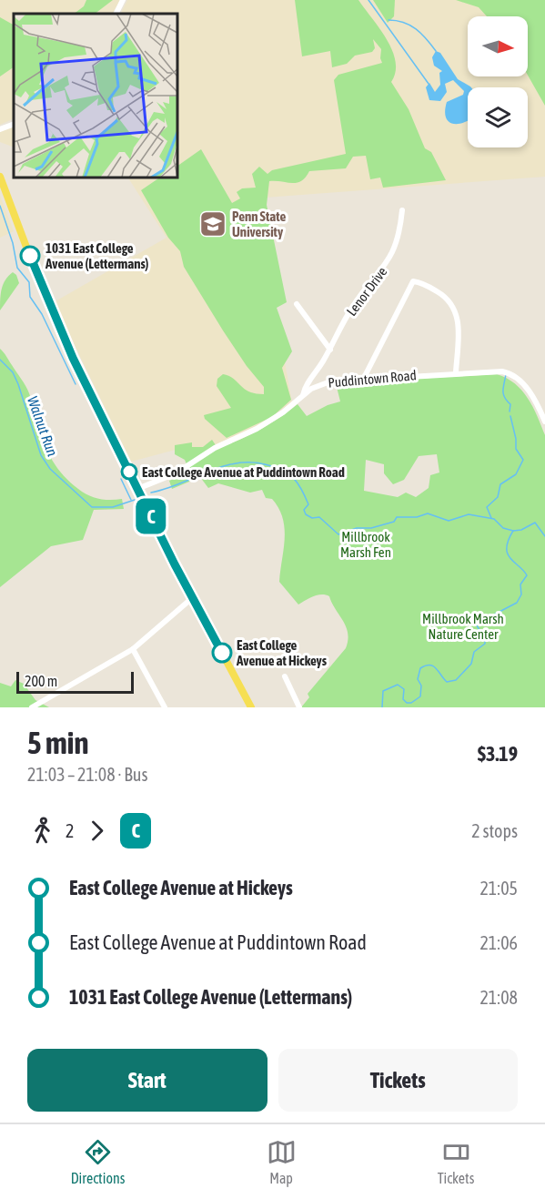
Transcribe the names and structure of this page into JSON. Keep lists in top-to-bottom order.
{
  "streets": {
    "street": ["Lenor Drive", "Puddintown Road"]
  },
  "crossings": [
    ["Lenor Drive", "Puddintown Road"]
  ],
  "water": ["Walnut Run"],
  "parks": ["Millbrook Marsh Fen", "Millbrook Marsh Nature Center"],
  "places": {
    "school or university": ["Penn State University"],
    "other": ["1031 East College Avenue (Lettermans)", "East College Avenue at Puddintown Road", "East College Avenue at Hickeys"]
  },
  "lines": ["bus line C"],
  "scale_bar": "200 m",
  "north": "right",
  "page": {
    "on_map": "C",
    "scale": "200 m",
    "heading": ["5 min", "21:03 – 21:08 · Bus", "$3.19"],
    "legs": ["2", "C", "2 stops"],
    "list": [
      {
        "name": "East College Avenue at Hickeys",
        "value": "21:05"
      },
      {
        "name": "East College Avenue at Puddintown Road",
        "value": "21:06"
      },
      {
        "name": "1031 East College Avenue (Lettermans)",
        "value": "21:08"
      }
    ],
    "buttons": ["Start", "Tickets"],
    "tabs": ["Directions", "Map", "Tickets"]
  }
}
